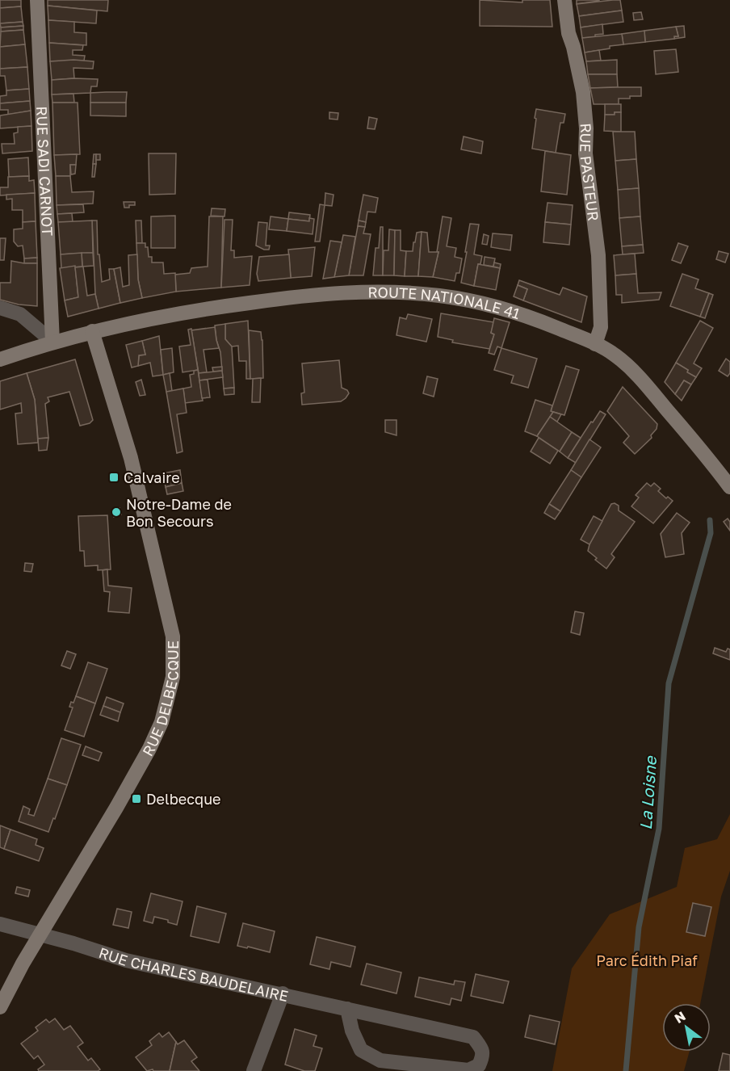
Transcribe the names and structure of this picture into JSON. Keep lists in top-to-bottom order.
{
  "streets": {
    "street": [
      "RUE SADI CARNOT",
      "RUE PASTEUR",
      "ROUTE NATIONALE 41",
      "RUE DELBECQUE",
      "RUE CHARLES BAUDELAIRE"
    ]
  },
  "crossings": [
    ["RUE SADI CARNOT", "ROUTE NATIONALE 41"],
    ["RUE PASTEUR", "ROUTE NATIONALE 41"],
    ["ROUTE NATIONALE 41", "RUE DELBECQUE"],
    ["RUE DELBECQUE", "RUE CHARLES BAUDELAIRE"]
  ],
  "water": ["La Loisne"],
  "parks": ["Parc Édith Piaf"],
  "places": {
    "transit": ["Calvaire", "Delbecque"],
    "other": ["Notre-Dame de Bon Secours"]
  },
  "north": "top left"
}
